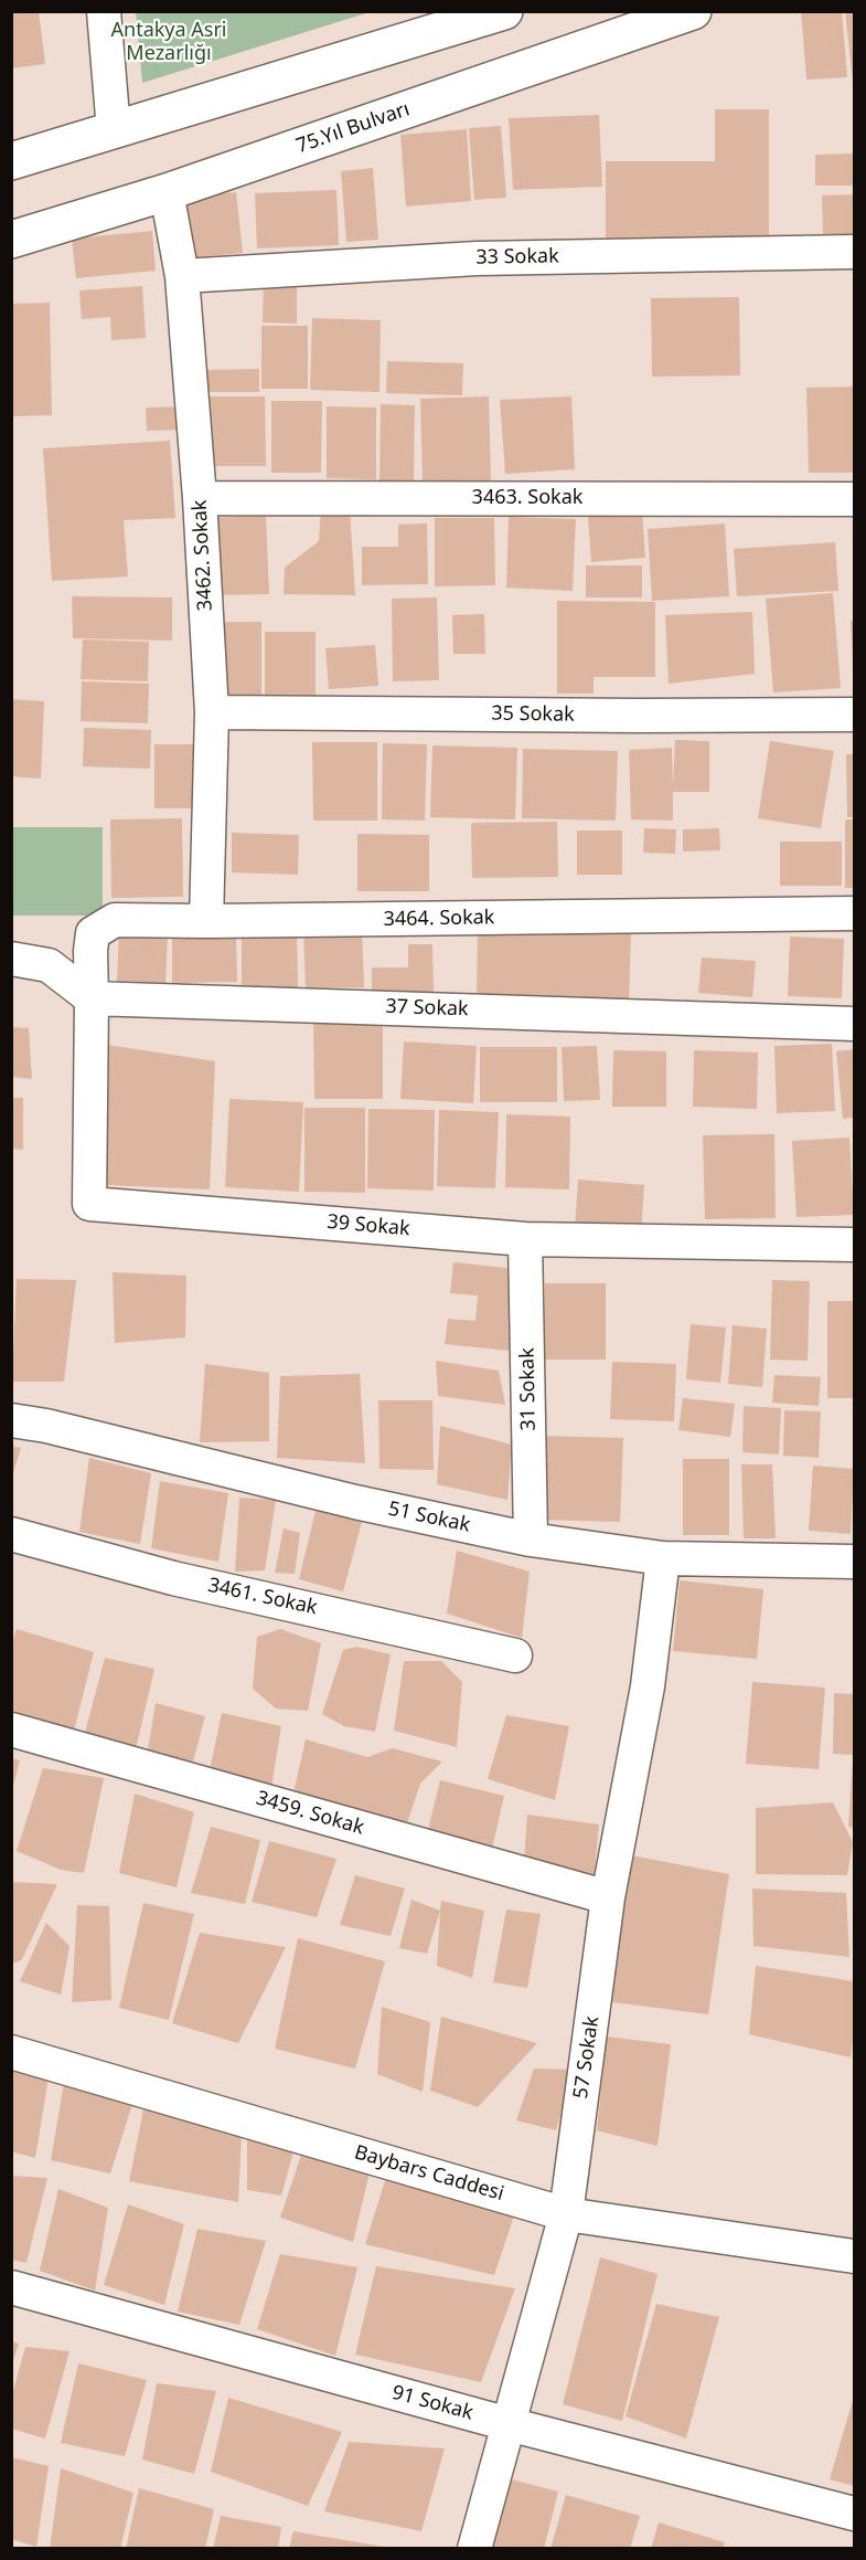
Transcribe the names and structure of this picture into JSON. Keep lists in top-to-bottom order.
{
  "streets": {
    "main road": ["75.Yıl Bulvarı"],
    "street": [
      "33 Sokak",
      "3463. Sokak",
      "3462. Sokak",
      "35 Sokak",
      "3464. Sokak",
      "37 Sokak",
      "39 Sokak",
      "31 Sokak",
      "51 Sokak",
      "3461. Sokak",
      "3459. Sokak",
      "57 Sokak",
      "Baybars Caddesi",
      "91 Sokak"
    ]
  },
  "crossings": [
    ["75.Yıl Bulvarı", "3462. Sokak"],
    ["33 Sokak", "3462. Sokak"],
    ["3463. Sokak", "3462. Sokak"],
    ["3462. Sokak", "35 Sokak"],
    ["3462. Sokak", "3464. Sokak"],
    ["3464. Sokak", "37 Sokak"],
    ["3464. Sokak", "39 Sokak"],
    ["37 Sokak", "39 Sokak"],
    ["39 Sokak", "31 Sokak"],
    ["31 Sokak", "51 Sokak"],
    ["51 Sokak", "57 Sokak"],
    ["3459. Sokak", "57 Sokak"],
    ["57 Sokak", "Baybars Caddesi"],
    ["57 Sokak", "91 Sokak"]
  ],
  "parks": ["Antakya Asri Mezarlığı"]
}
